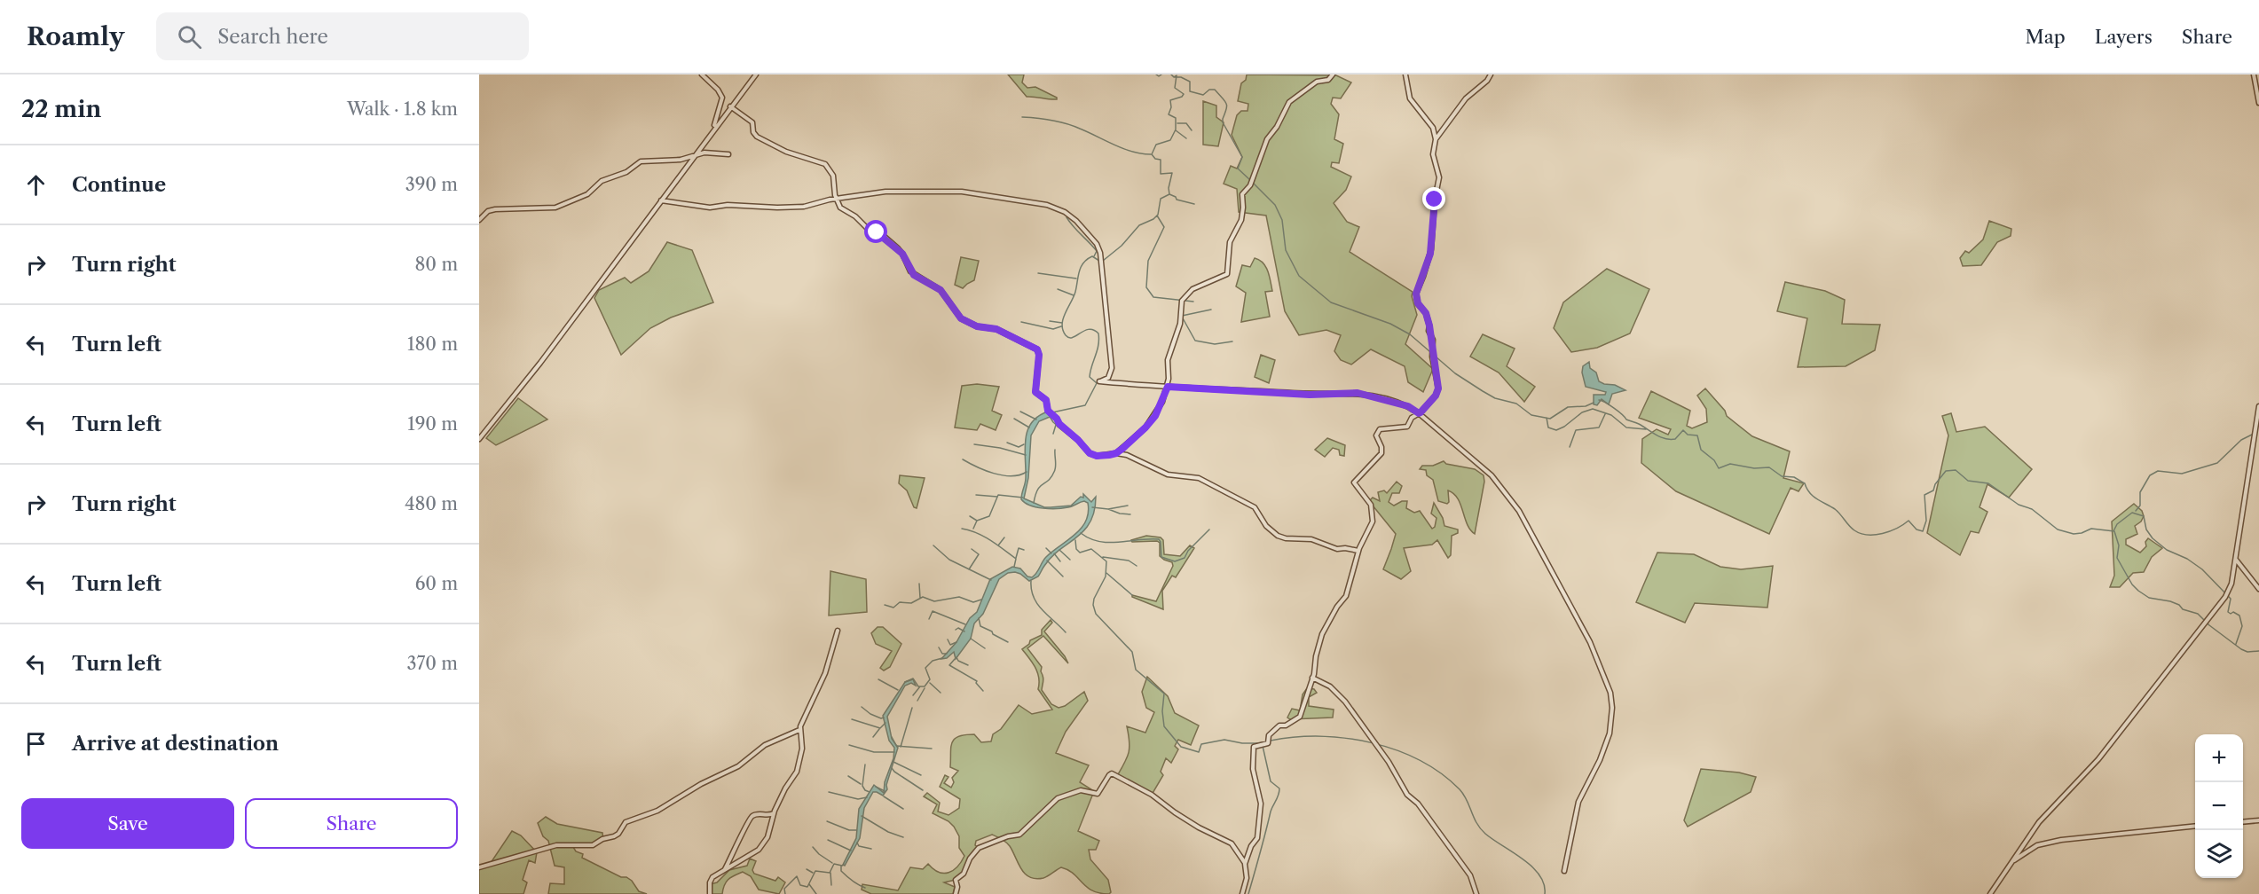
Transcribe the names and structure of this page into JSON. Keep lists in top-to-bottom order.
{
  "page": {
    "header": "Roamly",
    "search": "Search here",
    "nav": ["Map", "Layers", "Share"],
    "heading": ["22 min", "Walk · 1.8 km"],
    "list": [
      ["Continue", "390 m"],
      ["Turn right", "80 m"],
      ["Turn left", "180 m"],
      ["Turn left", "190 m"],
      ["Turn right", "480 m"],
      ["Turn left", "60 m"],
      ["Turn left", "370 m"],
      "Arrive at destination"
    ],
    "map_buttons": ["+", "−"],
    "buttons": ["Save", "Share"]
  }
}
